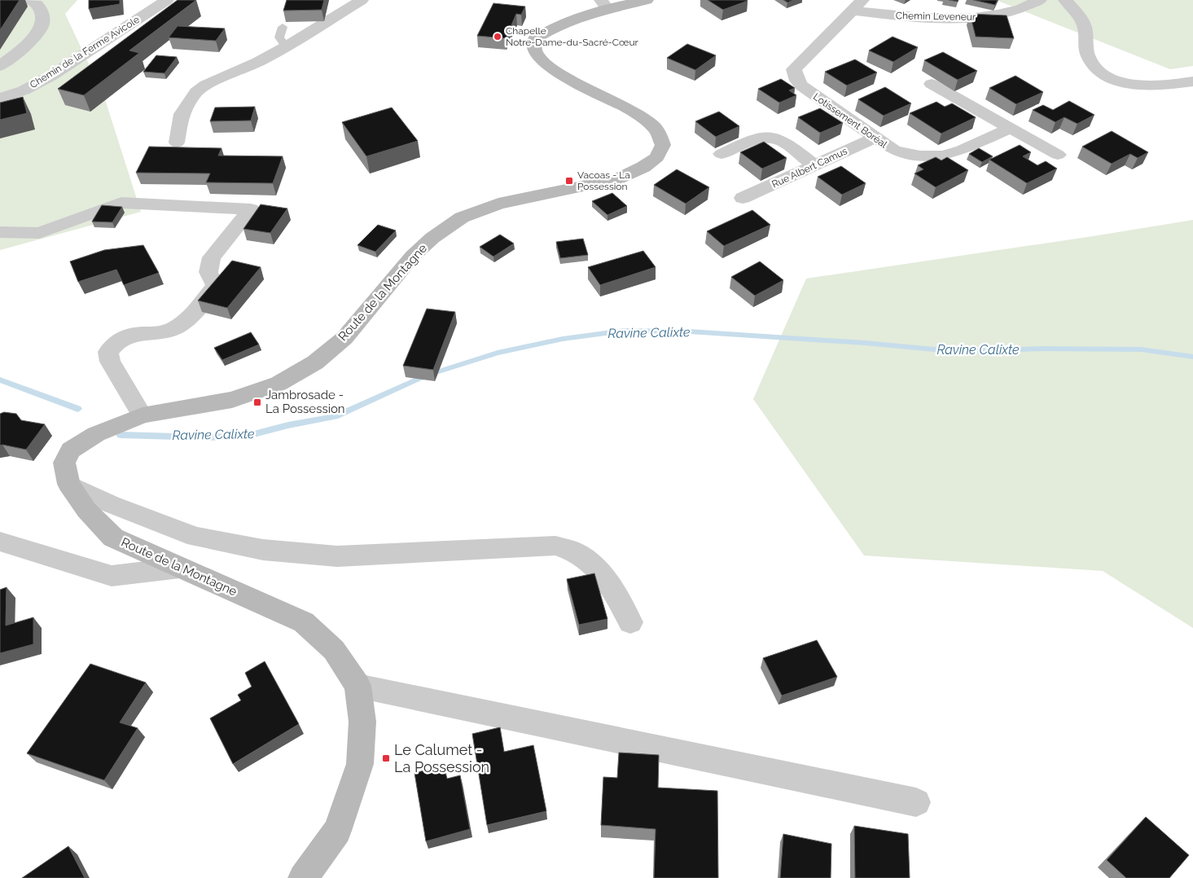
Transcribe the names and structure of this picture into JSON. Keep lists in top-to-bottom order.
{
  "streets": {
    "main road": ["Route de la Montagne"],
    "street": [
      "Chemin Leveneur",
      "Chemin de la Ferme Avicole",
      "Lotissement Boréal",
      "Rue Albert Camus"
    ]
  },
  "crossings": [
    ["Chemin Leveneur", "Lotissement Boréal"],
    ["Lotissement Boréal", "Rue Albert Camus"]
  ],
  "water": ["Ravine Calixte"],
  "places": {
    "other": ["Chapelle Notre-Dame-du-Sacré-Cœur"],
    "transit": ["Vacoas - La Possession", "Jambrosade - La Possession", "Le Calumet - La Possession"]
  }
}
